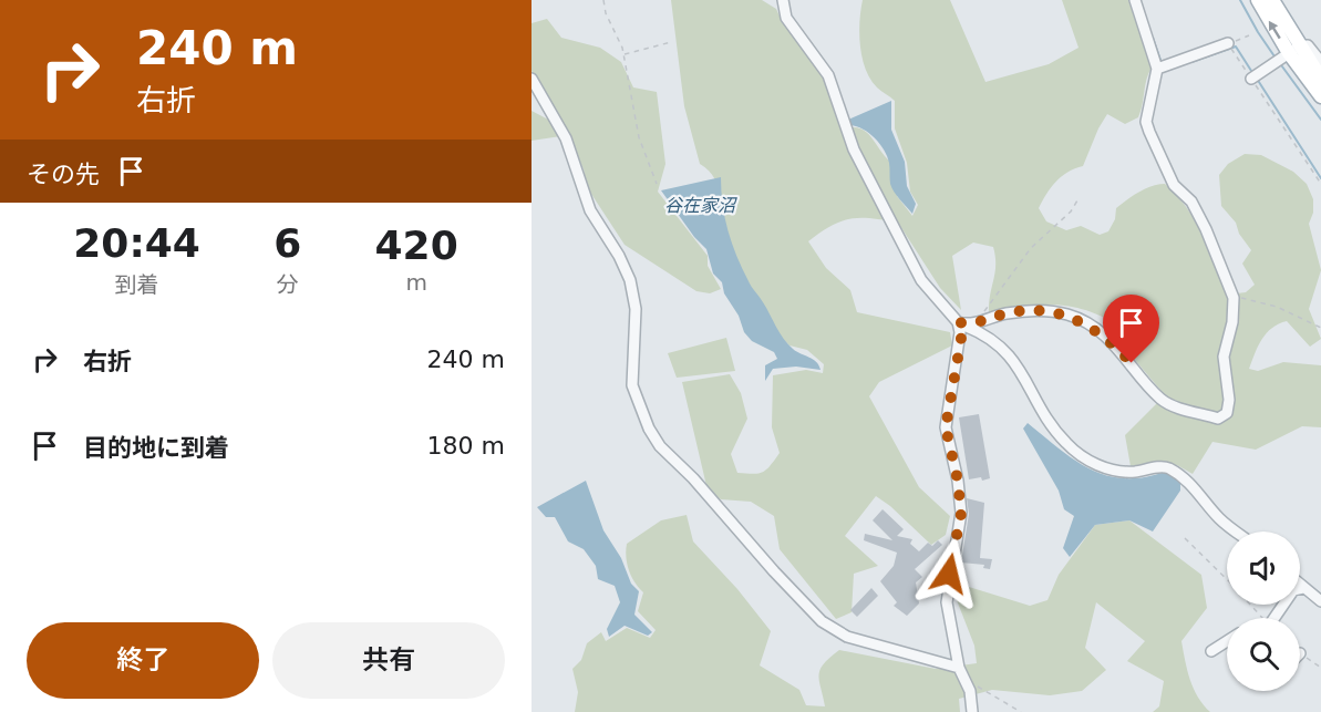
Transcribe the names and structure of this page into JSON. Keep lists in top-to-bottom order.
{
  "water": ["谷在家沼"],
  "page": {
    "turn": ["240 m", "右折"],
    "then": "その先",
    "eta": [
      "20:44",
      "到着",
      "6",
      "分",
      "420",
      "m"
    ],
    "list": [
      {
        "name": "右折",
        "value": "240 m"
      },
      {
        "name": "目的地に到着",
        "value": "180 m"
      }
    ],
    "buttons": ["終了", "共有"]
  }
}
